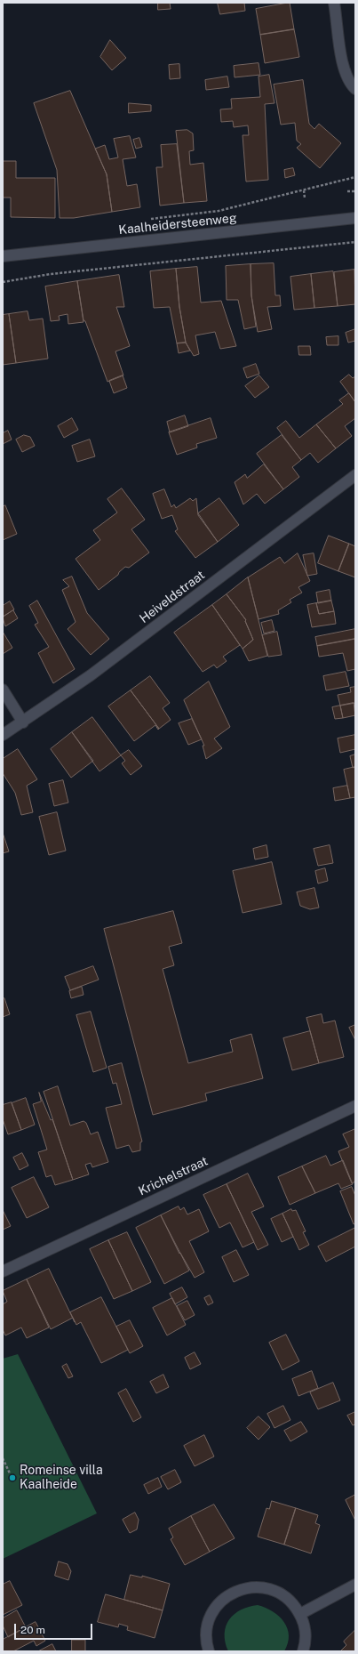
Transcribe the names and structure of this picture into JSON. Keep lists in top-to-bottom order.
{
  "streets": {
    "street": ["Kaalheidersteenweg", "Heiveldstraat", "Krichelstraat"]
  },
  "places": ["Romeinse villa Kaalheide"],
  "scale_bar": "20 m"
}
